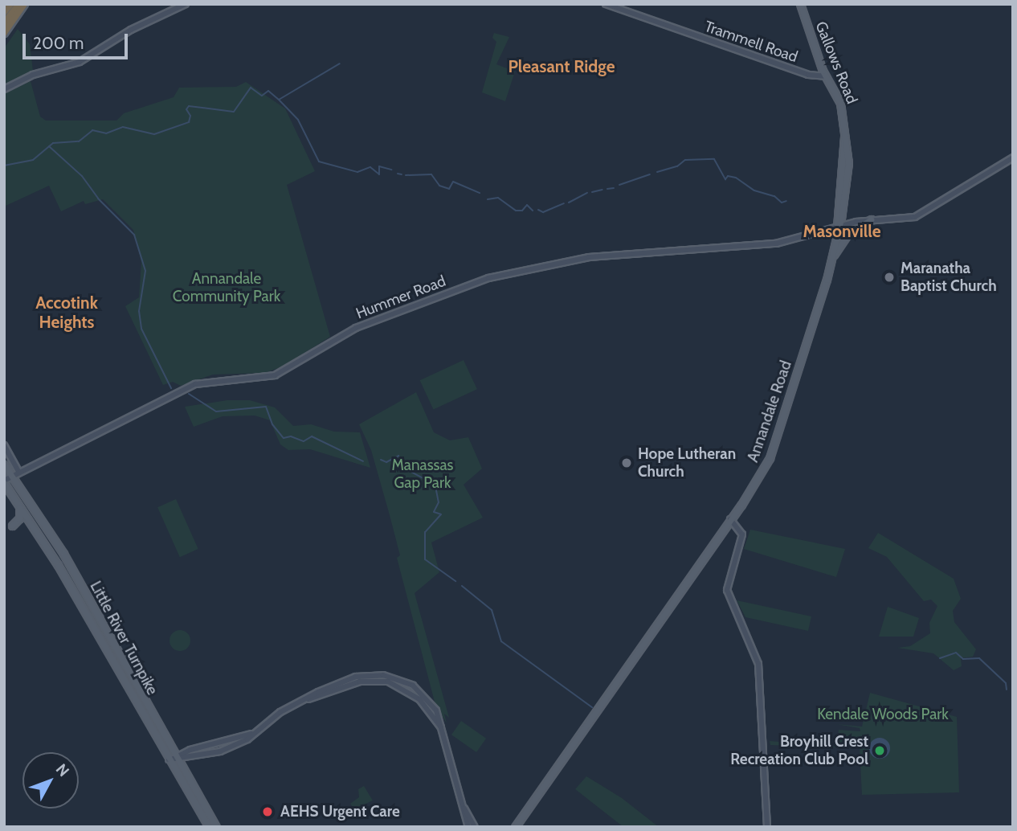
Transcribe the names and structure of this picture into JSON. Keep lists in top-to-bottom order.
{
  "streets": {
    "main road": [
      "Trammell Road",
      "Gallows Road",
      "Hummer Road",
      "Annandale Road",
      "Little River Turnpike"
    ]
  },
  "crossings": [
    ["Trammell Road", "Gallows Road"],
    ["Gallows Road", "Hummer Road"],
    ["Gallows Road", "Annandale Road"],
    ["Hummer Road", "Annandale Road"],
    ["Hummer Road", "Little River Turnpike"]
  ],
  "districts": ["Pleasant Ridge", "Masonville", "Accotink Heights"],
  "parks": ["Annandale Community Park", "Manassas Gap Park", "Kendale Woods Park"],
  "places": [
    "Maranatha Baptist Church",
    "Hope Lutheran Church",
    "Broyhill Crest Recreation Club Pool",
    "AEHS Urgent Care"
  ],
  "scale_bar": "200 m",
  "north": "top right"
}
